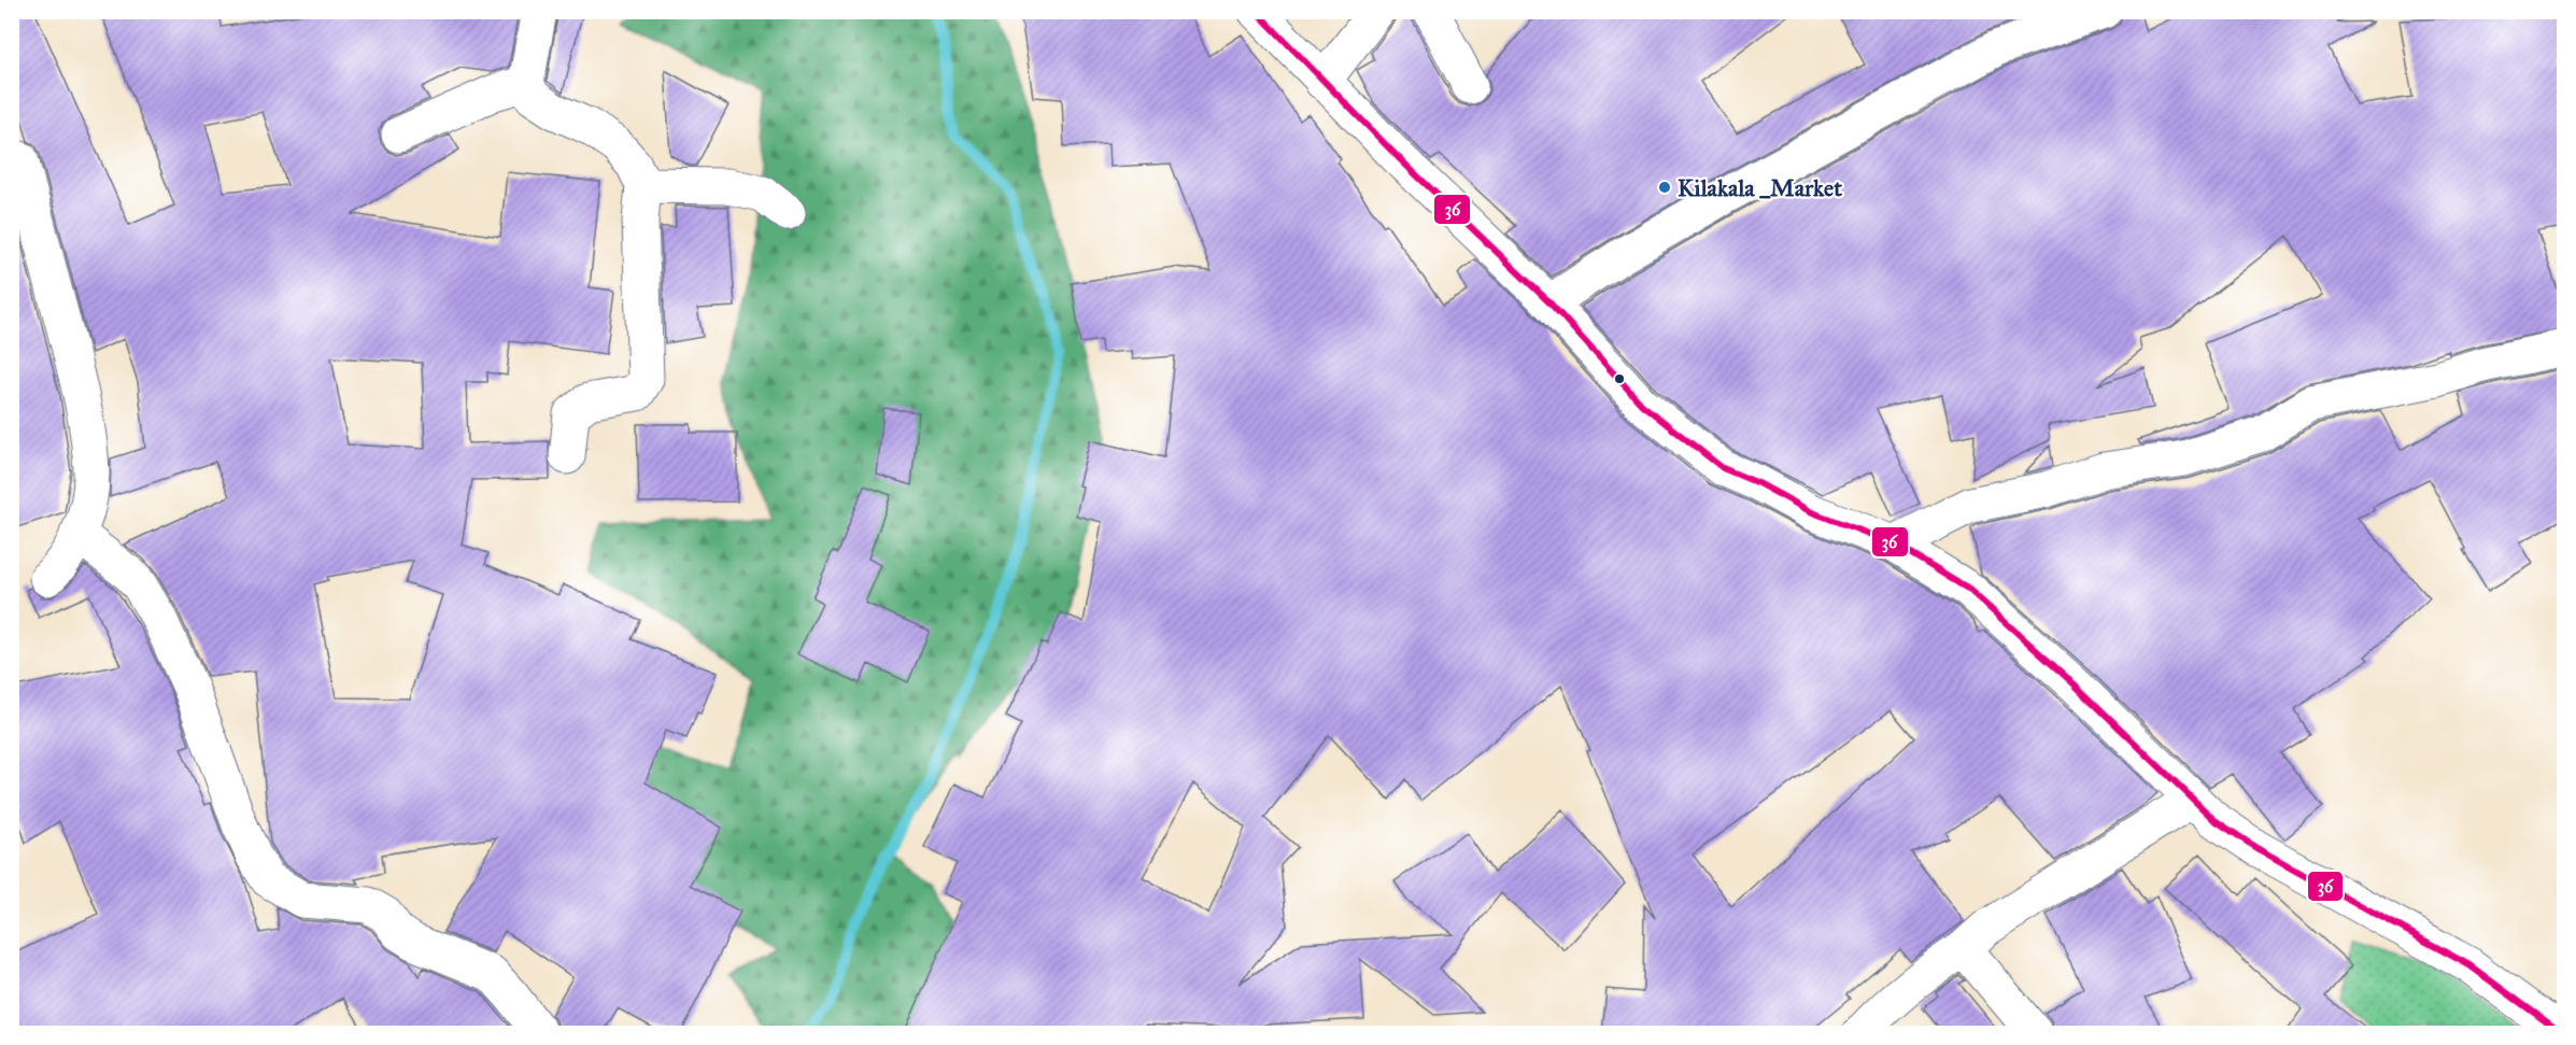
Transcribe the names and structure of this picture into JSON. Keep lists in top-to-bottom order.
{
  "places": ["Kilakala _Market"],
  "lines": ["transit line 36"]
}
